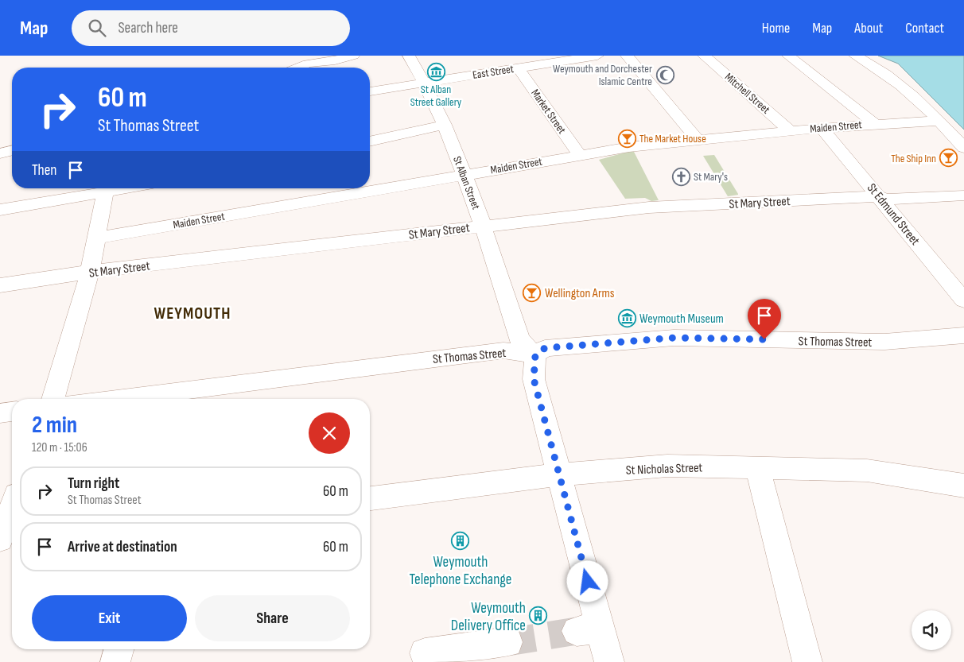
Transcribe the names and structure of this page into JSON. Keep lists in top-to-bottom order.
{
  "streets": {
    "street": [
      "East Street",
      "Mitchell Street",
      "Market Street",
      "Maiden Street",
      "St Alban Street",
      "St Mary Street",
      "St Edmund Street",
      "St Thomas Street",
      "St Nicholas Street"
    ]
  },
  "crossings": [
    ["East Street", "Market Street"],
    ["East Street", "St Alban Street"],
    ["Mitchell Street", "Maiden Street"],
    ["Market Street", "Maiden Street"],
    ["Maiden Street", "St Alban Street"],
    ["Maiden Street", "St Edmund Street"],
    ["St Alban Street", "St Mary Street"],
    ["St Alban Street", "St Thomas Street"],
    ["St Mary Street", "St Edmund Street"]
  ],
  "districts": ["WEYMOUTH"],
  "places": {
    "museum": ["St Alban Street Gallery", "Weymouth Museum"],
    "mosque": ["Weymouth and Dorchester Islamic Centre"],
    "bar": ["The Market House", "The Ship Inn", "Wellington Arms"],
    "church": ["St Mary's"],
    "building": ["Weymouth Telephone Exchange", "Weymouth Delivery Office"]
  },
  "page": {
    "header": "Map",
    "search": "Search here",
    "nav": [
      "Home",
      "Map",
      "About",
      "Contact"
    ],
    "turn": ["60 m", "St Thomas Street"],
    "then": "Then",
    "heading": ["2 min", "120 m · 15:06"],
    "list": [
      {
        "name": "Turn right",
        "note": "St Thomas Street",
        "value": "60 m"
      },
      {
        "name": "Arrive at destination",
        "value": "60 m"
      }
    ],
    "buttons": ["Exit", "Share"]
  }
}
